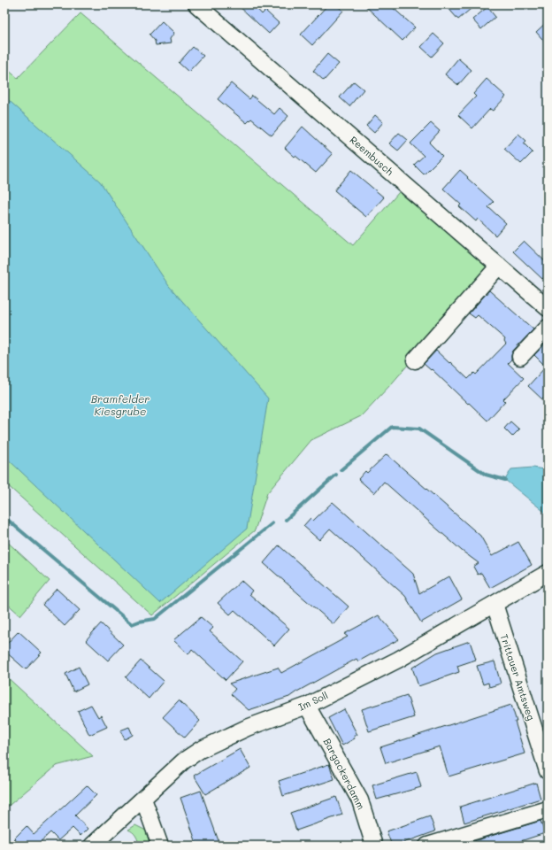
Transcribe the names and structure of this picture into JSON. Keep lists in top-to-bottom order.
{
  "streets": {
    "street": [
      "Reembusch",
      "Trittauer Amtsweg",
      "Im Soll",
      "Bargackerdamm"
    ]
  },
  "crossings": [
    ["Trittauer Amtsweg", "Im Soll"],
    ["Im Soll", "Bargackerdamm"]
  ],
  "water": ["Bramfelder Kiesgrube"]
}
